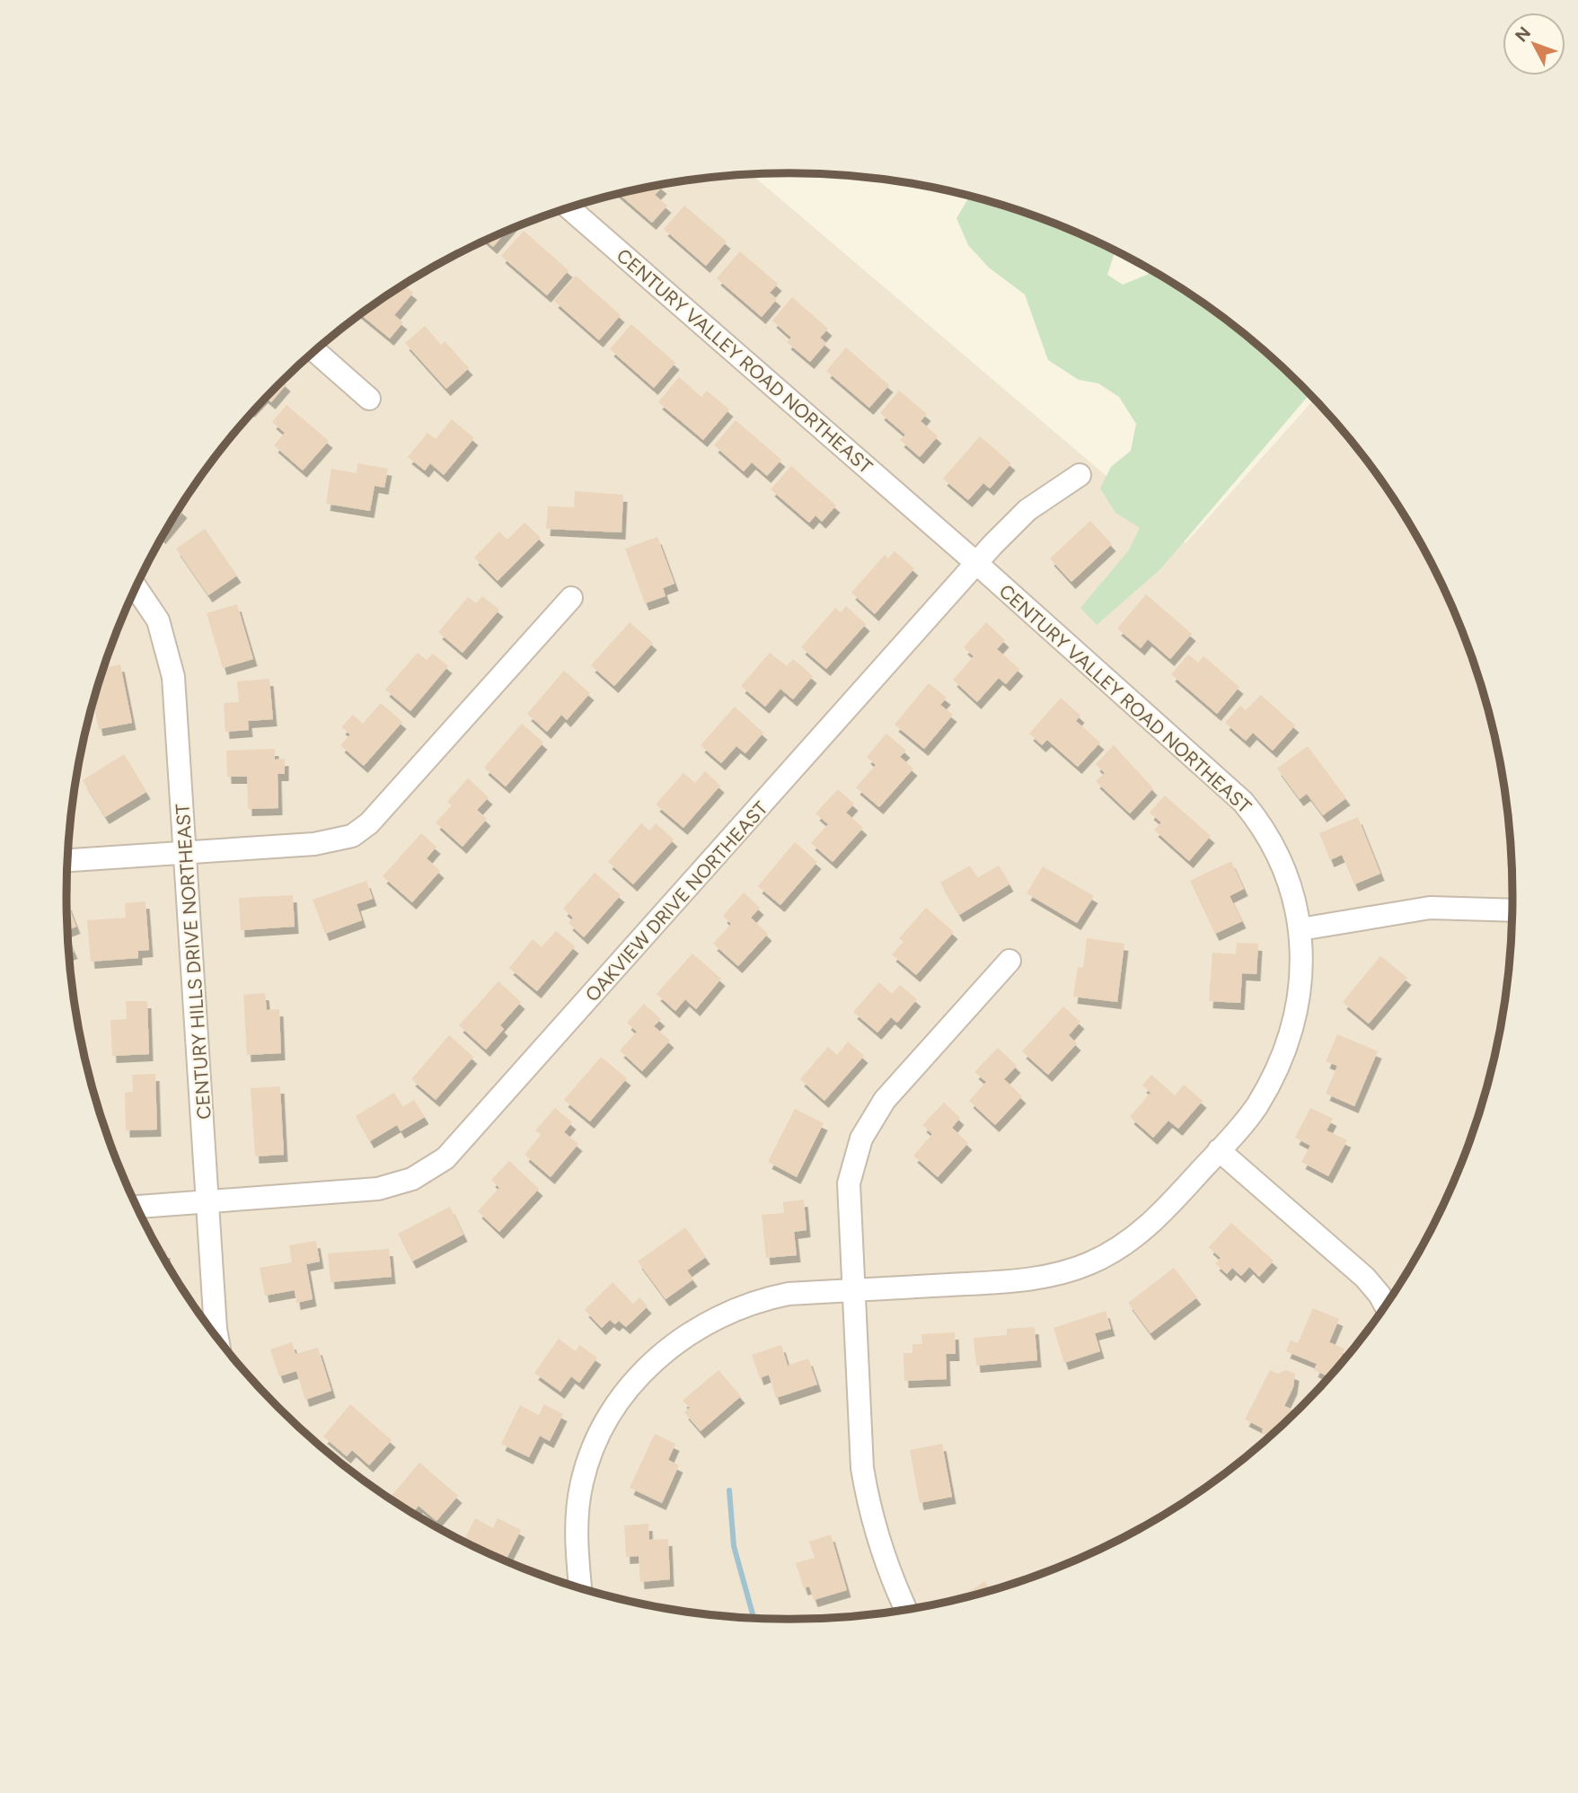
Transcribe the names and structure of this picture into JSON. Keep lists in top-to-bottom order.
{
  "streets": {
    "street": ["CENTURY VALLEY ROAD NORTHEAST", "OAKVIEW DRIVE NORTHEAST", "CENTURY HILLS DRIVE NORTHEAST"]
  },
  "crossings": [
    ["CENTURY VALLEY ROAD NORTHEAST", "OAKVIEW DRIVE NORTHEAST"],
    ["OAKVIEW DRIVE NORTHEAST", "CENTURY HILLS DRIVE NORTHEAST"]
  ],
  "north": "top left"
}
